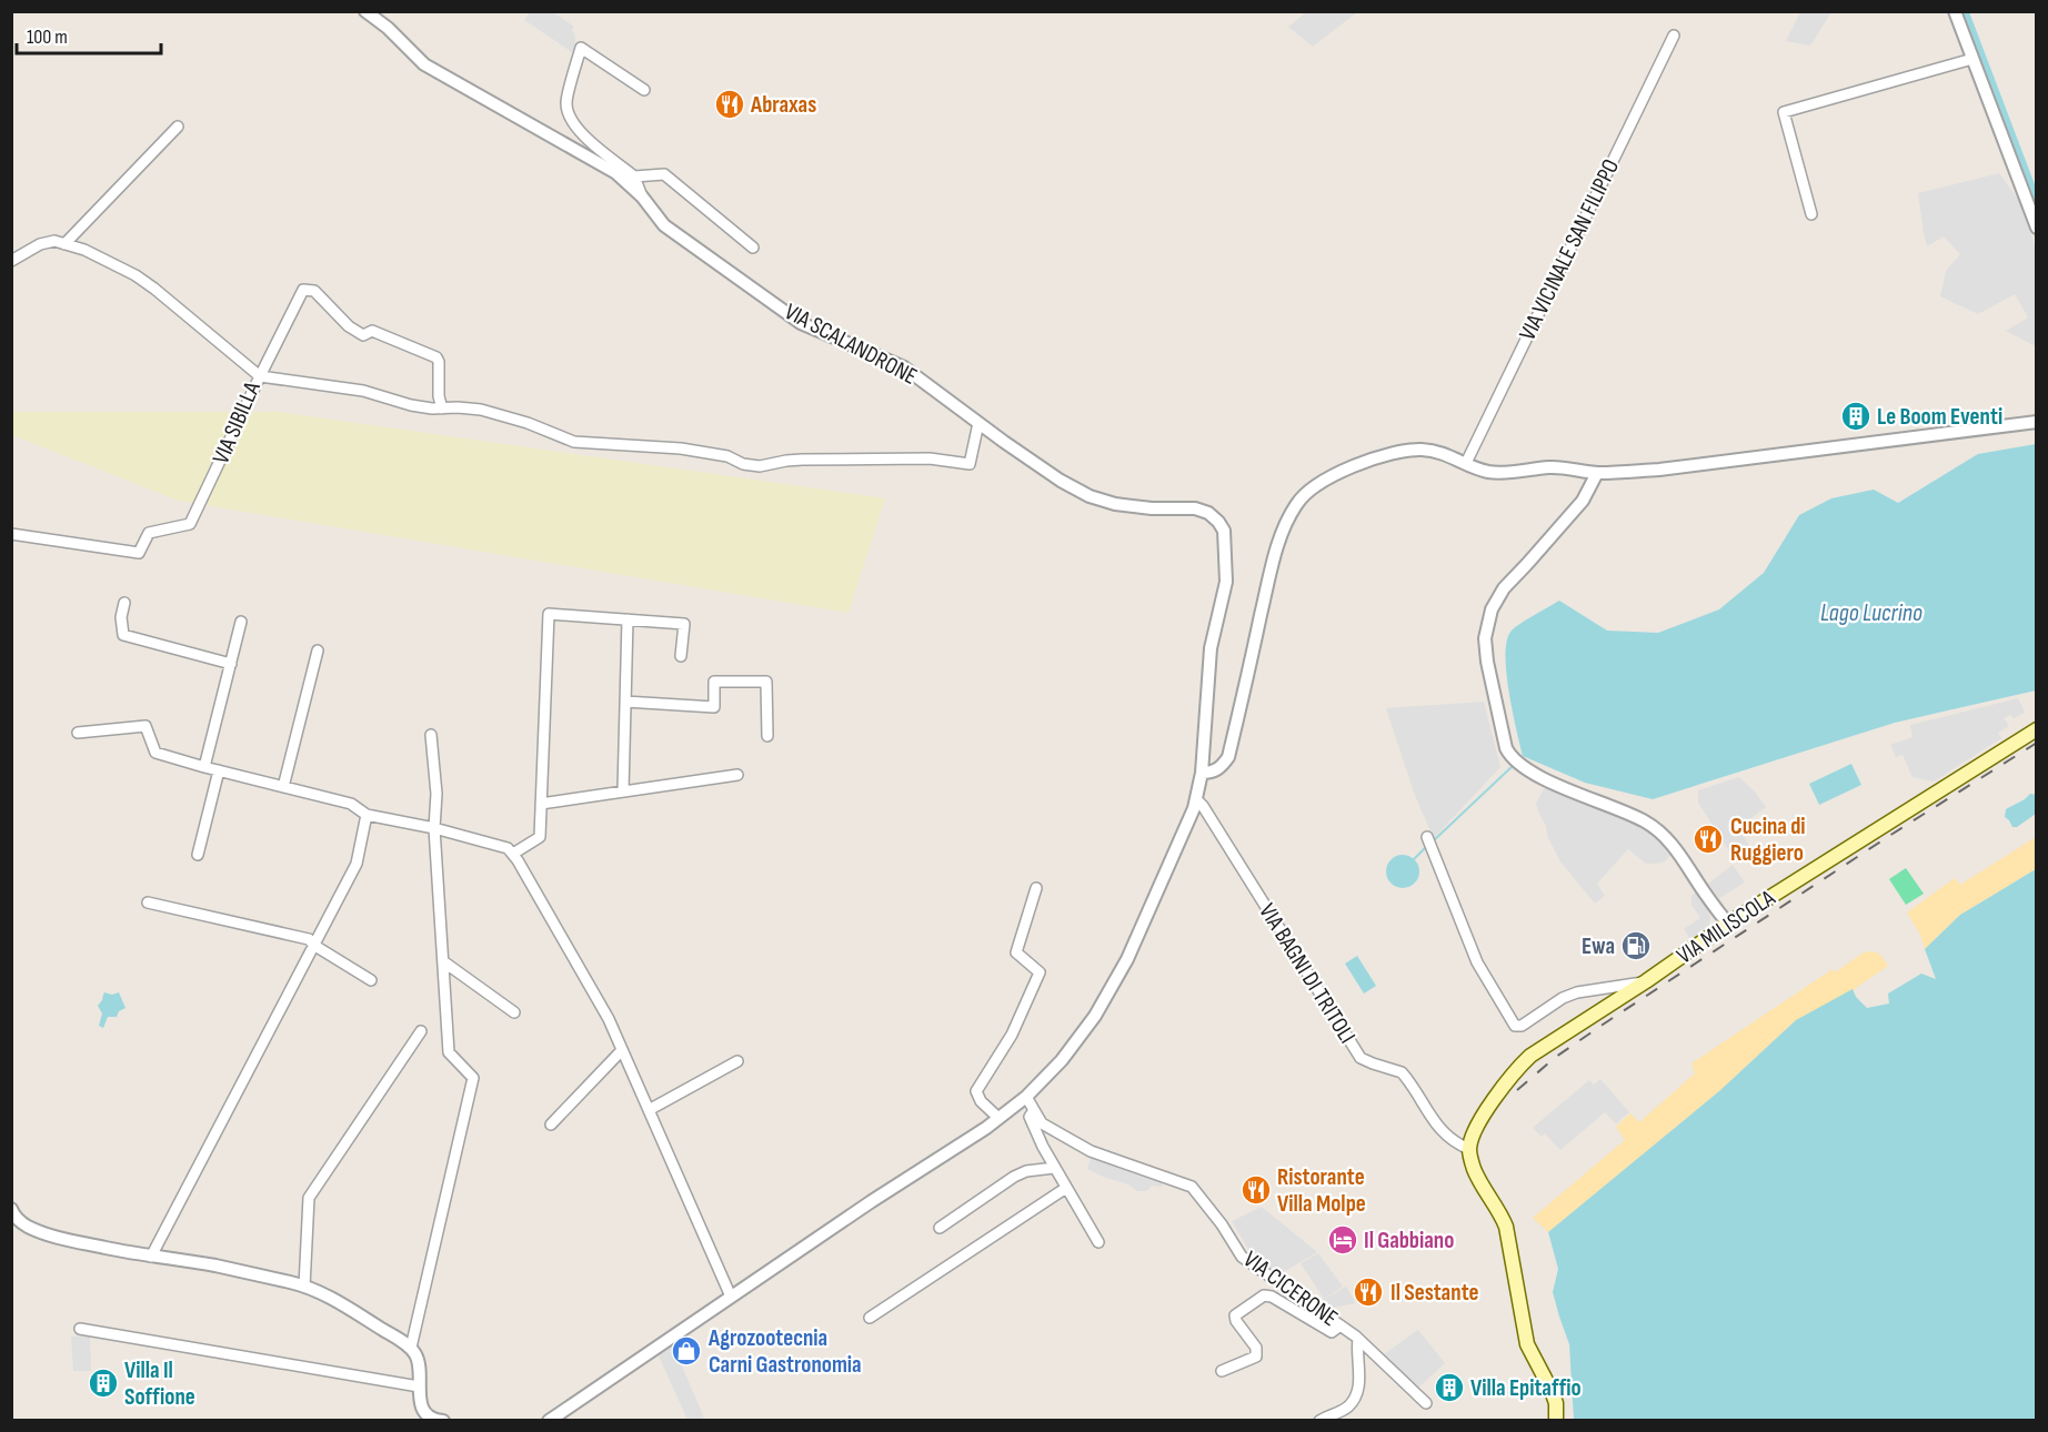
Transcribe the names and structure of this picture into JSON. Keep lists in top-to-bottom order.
{
  "streets": {
    "main road": ["VIA MILISCOLA"],
    "street": [
      "VIA VICINALE SAN FILIPPO",
      "VIA SCALANDRONE",
      "VIA SIBILLA",
      "VIA BAGNI DI TRITOLI",
      "VIA CICERONE"
    ]
  },
  "crossings": [
    ["VIA MILISCOLA", "VIA BAGNI DI TRITOLI"]
  ],
  "water": ["Lago Lucrino"],
  "places": {
    "restaurant": [
      "Abraxas",
      "Cucina di Ruggiero",
      "Ristorante Villa Molpe",
      "Il Sestante"
    ],
    "building": ["Le Boom Eventi", "Villa Il Soffione", "Villa Epitaffio"],
    "fuel station": ["Ewa"],
    "hotel": ["Il Gabbiano"],
    "shop": ["Agrozootecnia Carni Gastronomia"]
  },
  "scale_bar": "100 m"
}
